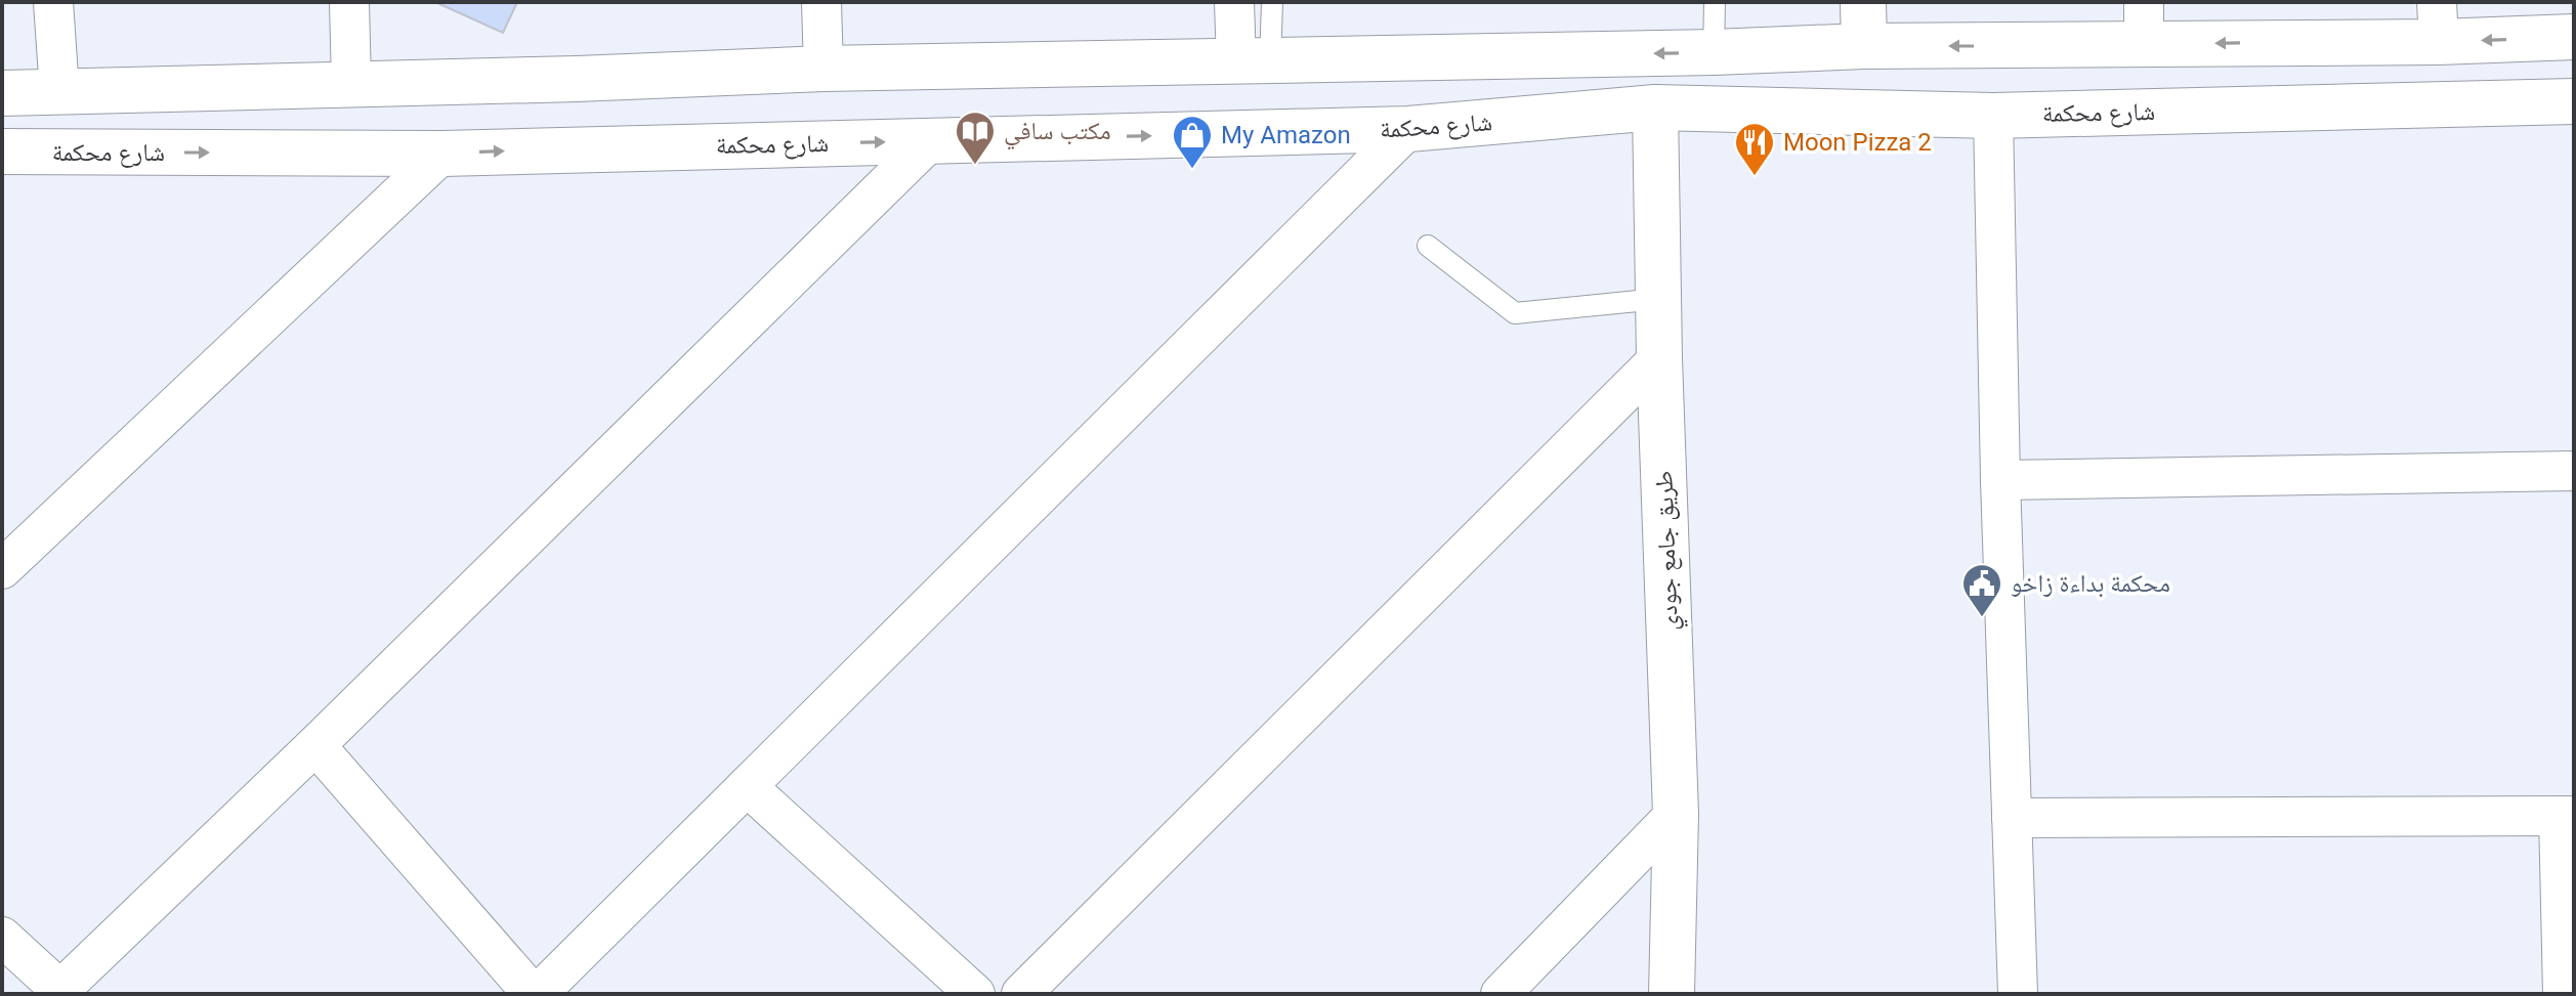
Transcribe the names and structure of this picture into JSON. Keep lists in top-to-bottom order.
{
  "streets": {
    "main road": ["شارع محكمة", "طريق جامع جودي"]
  },
  "crossings": [
    ["شارع محكمة", "طريق جامع جودي"]
  ],
  "places": {
    "library": ["مكتب سافي"],
    "shop": ["My Amazon"],
    "restaurant": ["Moon Pizza 2"],
    "public building": ["محكمة بداءة زاخو"]
  }
}
